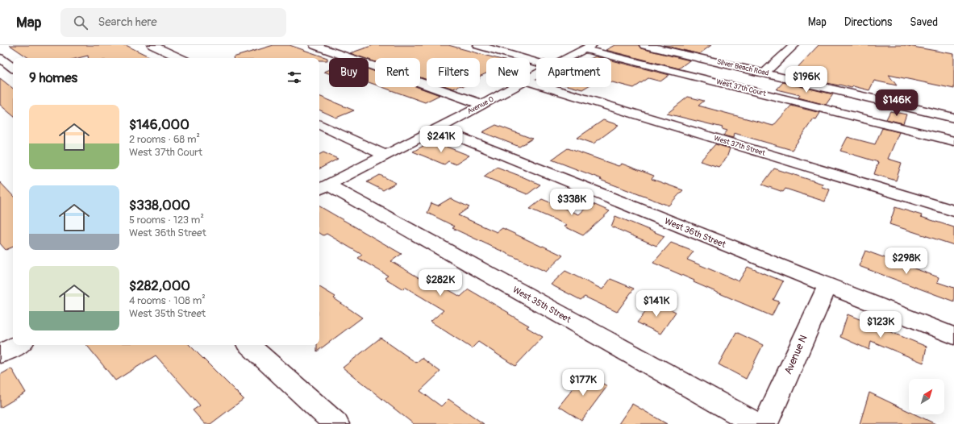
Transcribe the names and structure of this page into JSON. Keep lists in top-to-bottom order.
{
  "streets": {
    "street": [
      "Silver Beach Road",
      "West 37th Court",
      "Avenue O",
      "West 37th Street",
      "West 36th Street",
      "West 35th Street",
      "Avenue N"
    ]
  },
  "crossings": [
    ["West 37th Court", "Avenue O"],
    ["Avenue O", "West 36th Street"],
    ["Avenue O", "West 35th Street"],
    ["West 36th Street", "Avenue N"]
  ],
  "north": "top right",
  "page": {
    "header": "Map",
    "search": "Search here",
    "nav": ["Map", "Directions", "Saved"],
    "chip": [
      "Buy",
      "Rent",
      "Filters",
      "New",
      "Apartment"
    ],
    "heading": "9 homes",
    "price": [
      "$196K",
      "$146K",
      "$241K",
      "$338K",
      "$298K",
      "$282K",
      "$141K",
      "$123K",
      "$177K"
    ],
    "list": [
      {
        "name": "$146,000",
        "note": "2 rooms · 68 m² · West 37th Court"
      },
      {
        "name": "$338,000",
        "note": "5 rooms · 123 m² · West 36th Street"
      },
      {
        "name": "$282,000",
        "note": "4 rooms · 108 m² · West 35th Street"
      }
    ]
  }
}
